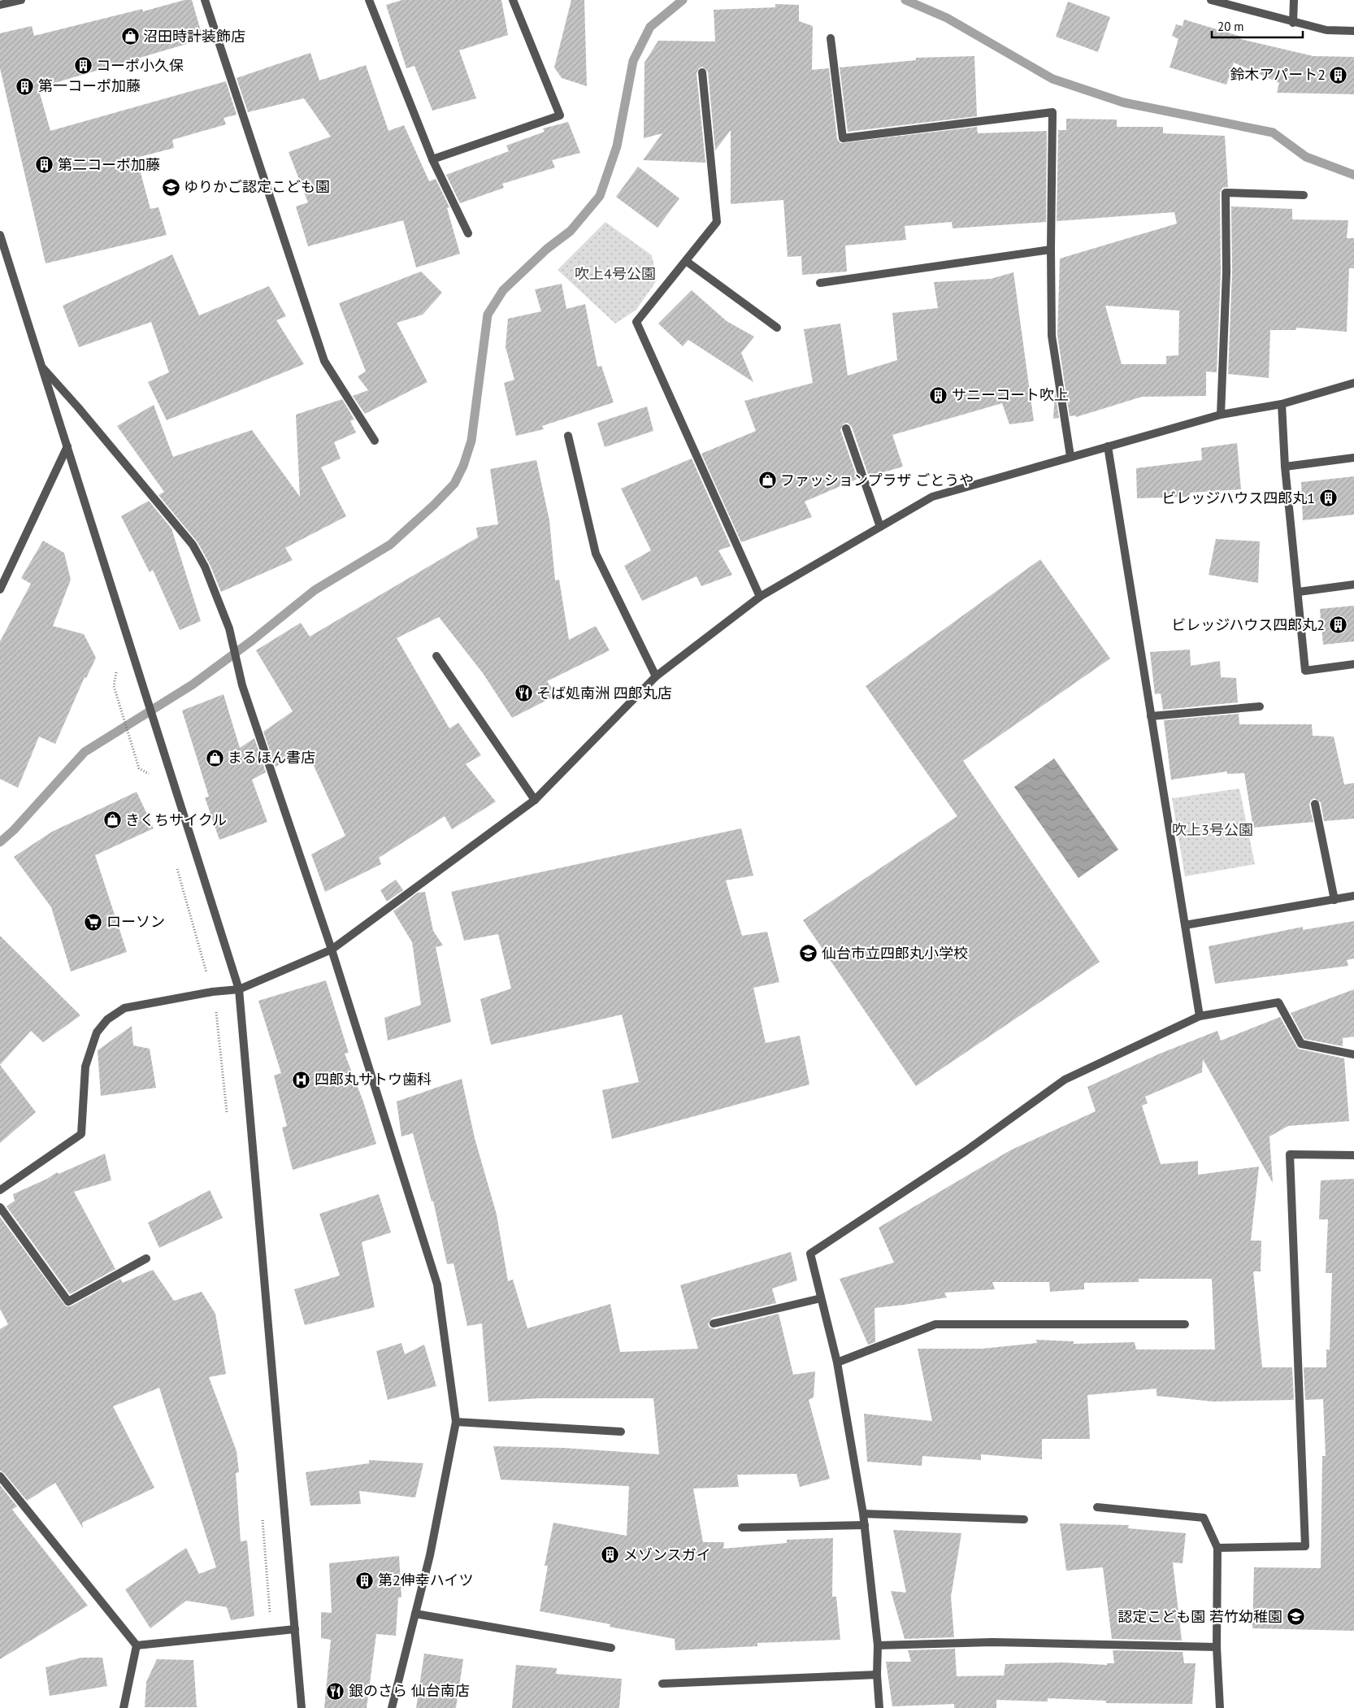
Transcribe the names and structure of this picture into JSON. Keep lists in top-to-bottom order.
{
  "parks": ["吹上4号公園", "吹上3号公園"],
  "places": {
    "shop": [
      "沼田時計装飾店",
      "ファッションプラザ ごとうや",
      "まるほん書店",
      "きくちサイクル"
    ],
    "building": [
      "コーポ小久保",
      "鈴木アパート2",
      "第一コーポ加藤",
      "第二コーポ加藤",
      "サニーコート吹上",
      "ビレッジハウス四郎丸1",
      "ビレッジハウス四郎丸2",
      "メゾンスガイ",
      "第2伸幸ハイツ"
    ],
    "school or university": ["ゆりかご認定こども園", "仙台市立四郎丸小学校", "認定こども園 若竹幼稚園"],
    "restaurant": ["そば処南洲 四郎丸店", "銀のさら 仙台南店"],
    "supermarket": ["ローソン"],
    "hospital": ["四郎丸サトウ歯科"]
  },
  "scale_bar": "20 m"
}
